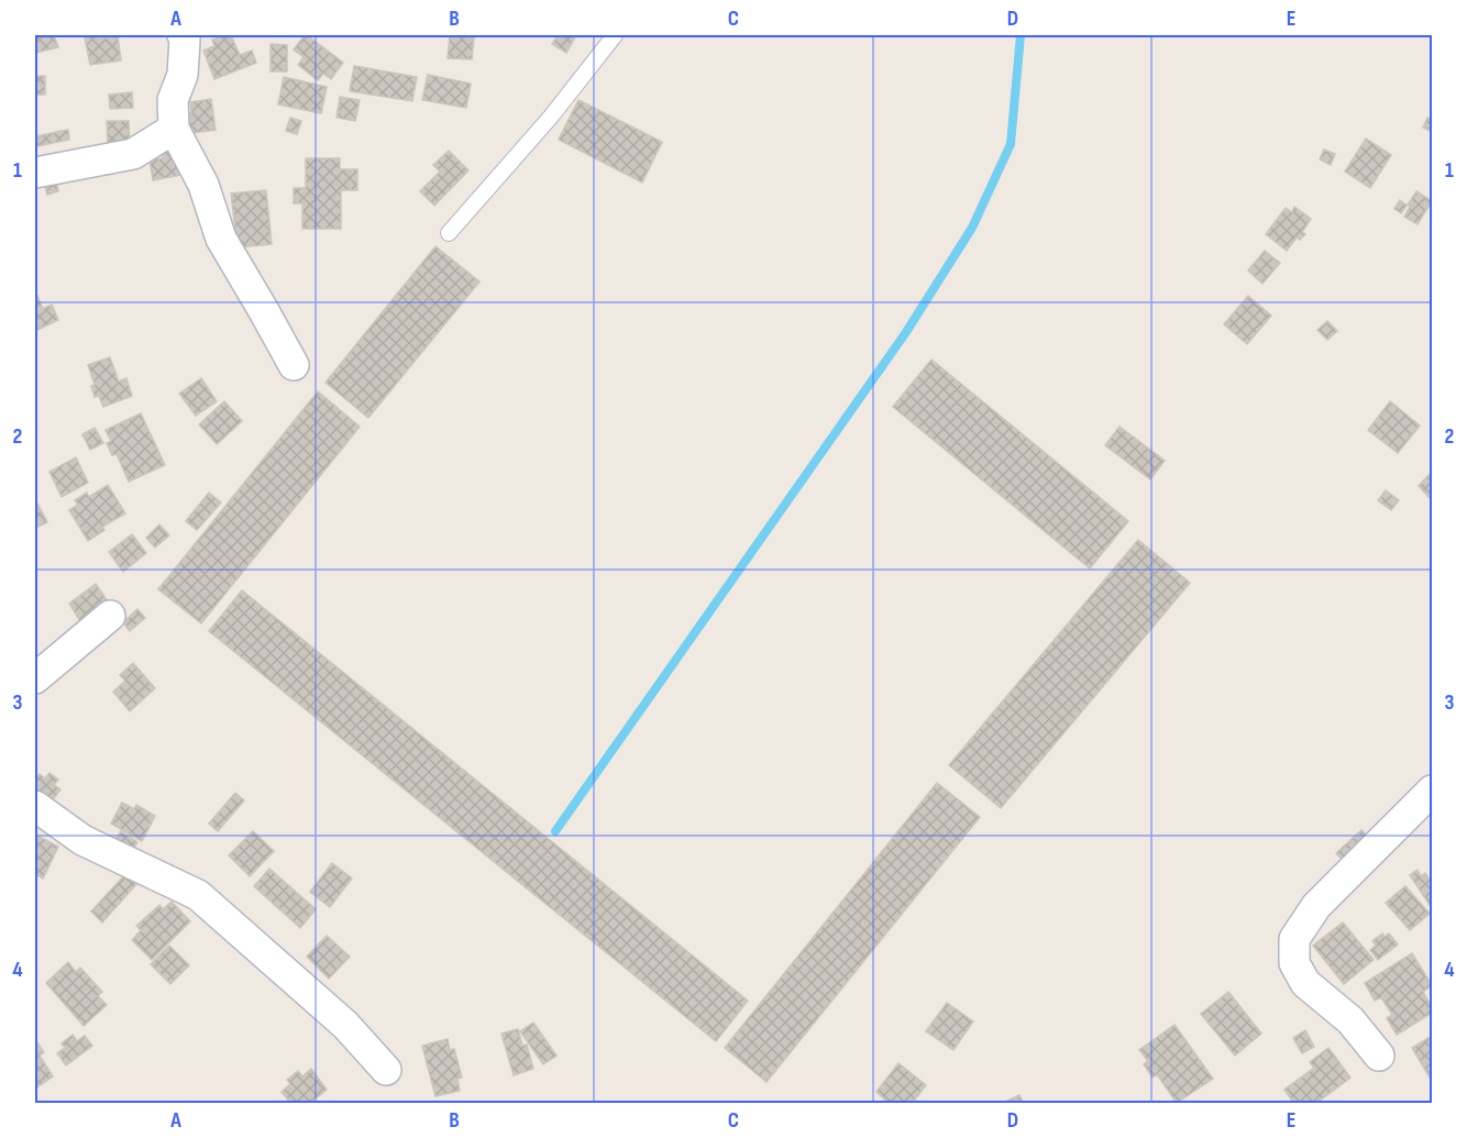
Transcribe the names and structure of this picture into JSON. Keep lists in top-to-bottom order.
{
  "grid": {
    "columns": [
      "A",
      "B",
      "C",
      "D",
      "E"
    ],
    "rows": [
      "1",
      "2",
      "3",
      "4"
    ]
  }
}
